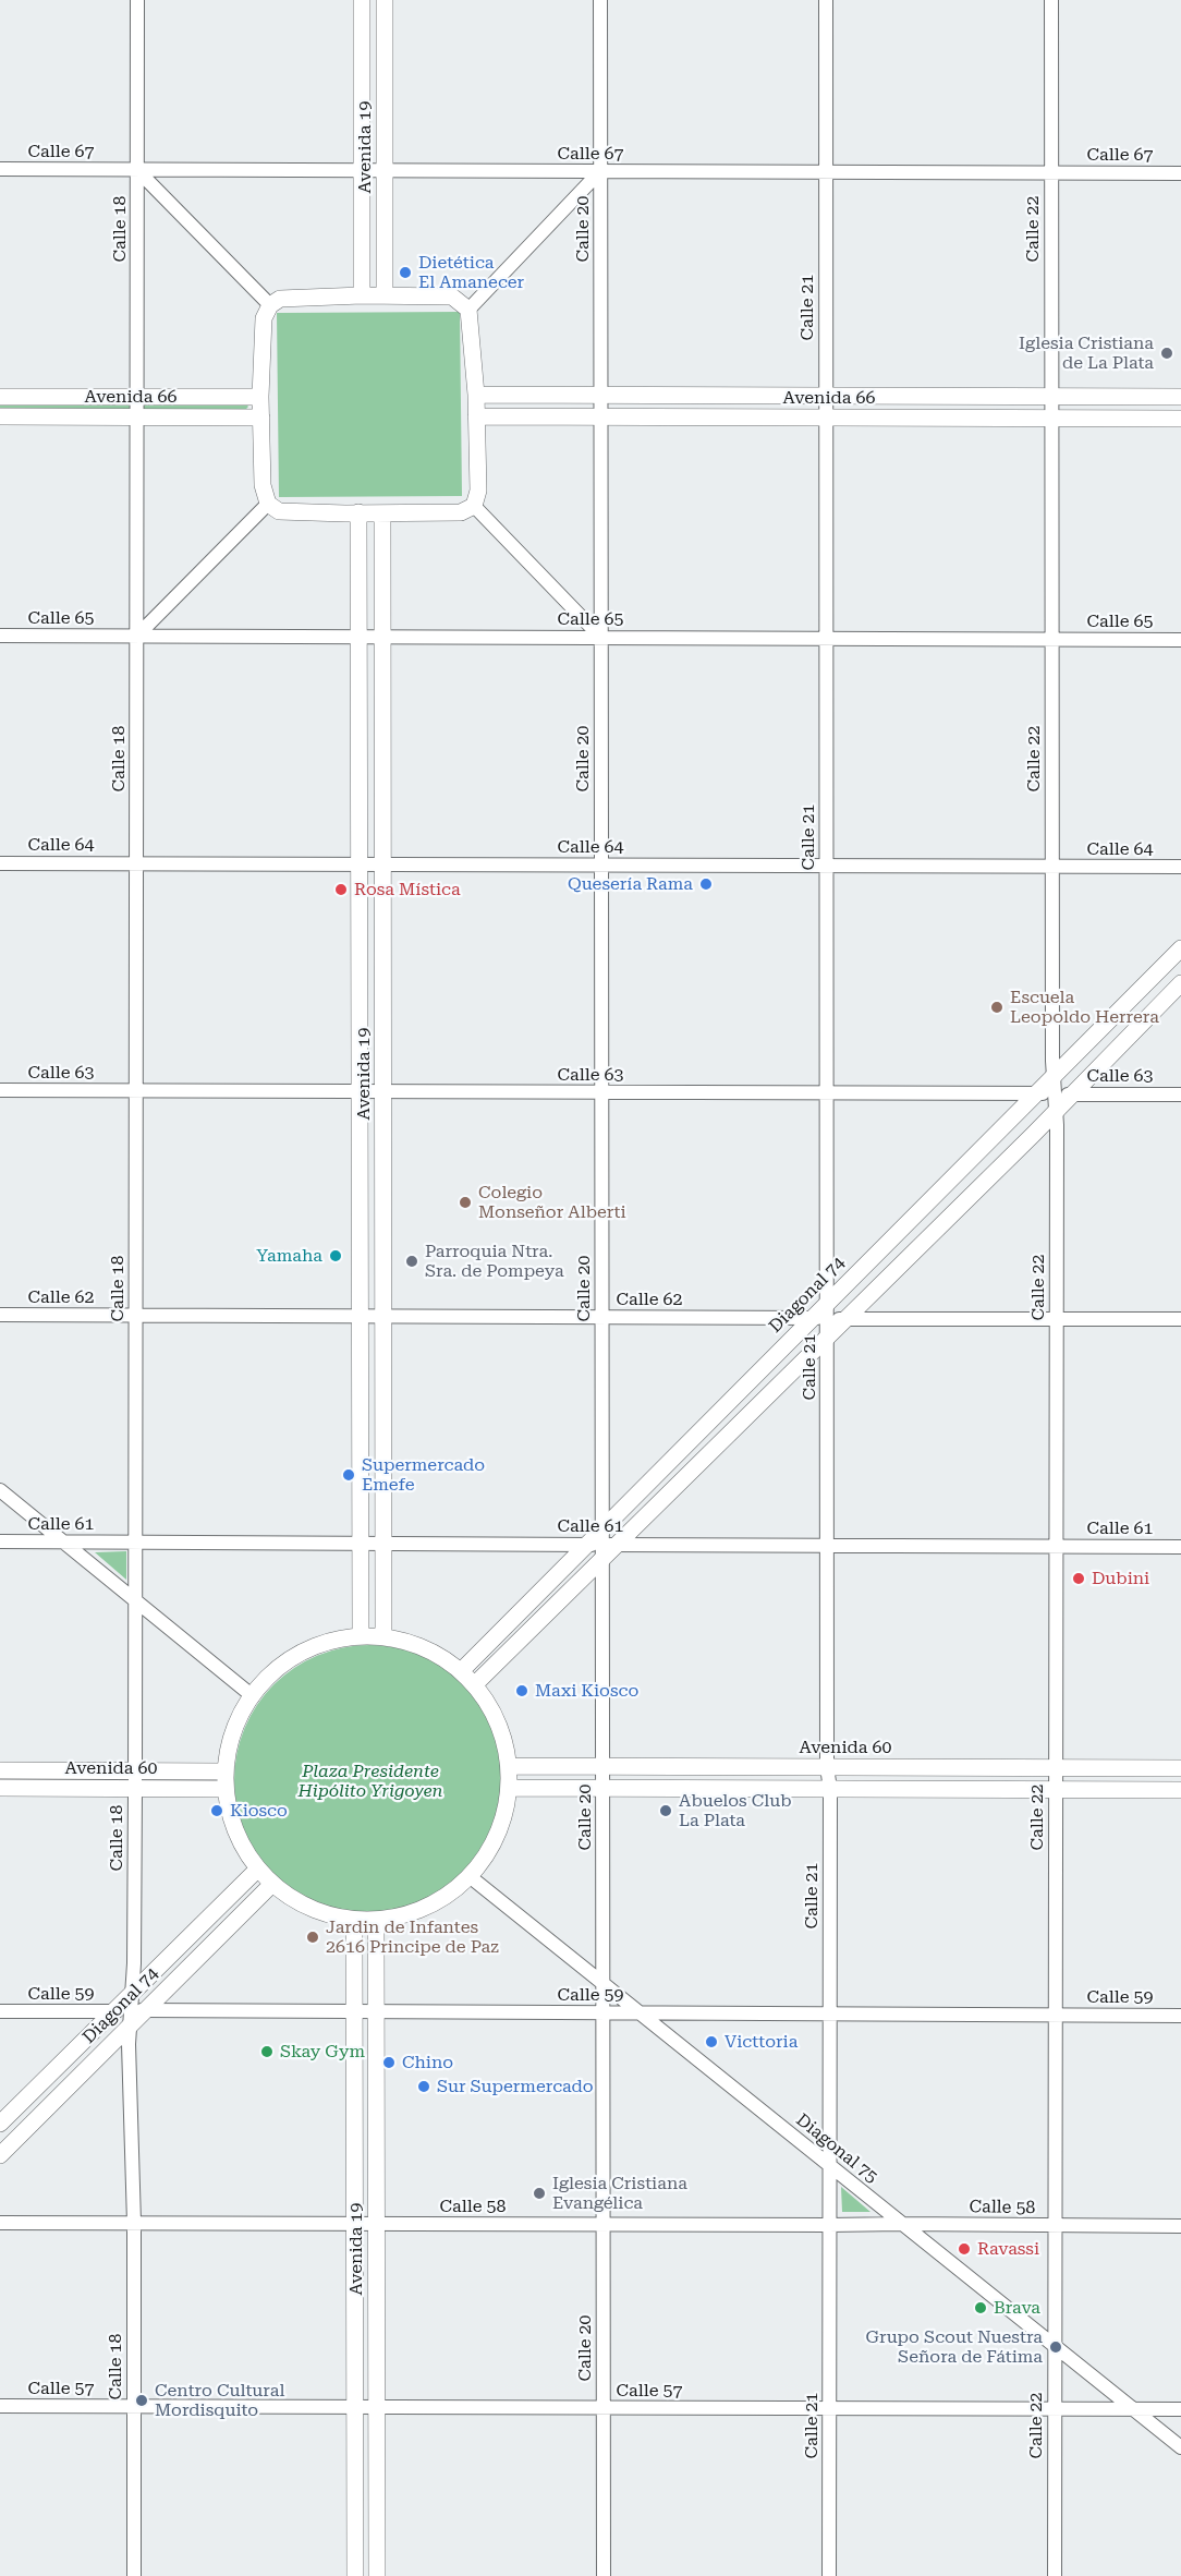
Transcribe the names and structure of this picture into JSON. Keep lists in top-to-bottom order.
{
  "streets": {
    "main road": [
      "Avenida 19",
      "Avenida 66",
      "Diagonal 74",
      "Avenida 60"
    ],
    "street": [
      "Calle 67",
      "Calle 18",
      "Calle 20",
      "Calle 22",
      "Calle 21",
      "Calle 65",
      "Calle 64",
      "Calle 63",
      "Calle 62",
      "Calle 61",
      "Calle 59",
      "Diagonal 75",
      "Calle 58",
      "Calle 57"
    ]
  },
  "crossings": [
    ["Avenida 19", "Calle 67"],
    ["Avenida 19", "Calle 65"],
    ["Avenida 19", "Calle 64"],
    ["Avenida 19", "Calle 63"],
    ["Avenida 19", "Calle 62"],
    ["Avenida 19", "Calle 61"],
    ["Avenida 19", "Calle 59"],
    ["Avenida 19", "Calle 58"],
    ["Avenida 19", "Calle 57"],
    ["Calle 67", "Calle 18"],
    ["Calle 67", "Calle 20"],
    ["Calle 67", "Calle 22"],
    ["Calle 67", "Calle 21"],
    ["Calle 18", "Avenida 66"],
    ["Calle 18", "Calle 65"],
    ["Calle 18", "Calle 64"],
    ["Calle 18", "Calle 63"],
    ["Calle 18", "Diagonal 74"],
    ["Calle 18", "Calle 62"],
    ["Calle 18", "Calle 61"],
    ["Calle 18", "Avenida 60"],
    ["Calle 18", "Calle 59"],
    ["Calle 18", "Calle 58"],
    ["Calle 18", "Calle 57"],
    ["Calle 20", "Avenida 66"],
    ["Calle 20", "Calle 65"],
    ["Calle 20", "Calle 64"],
    ["Calle 20", "Calle 63"],
    ["Calle 20", "Diagonal 74"],
    ["Calle 20", "Calle 62"],
    ["Calle 20", "Calle 61"],
    ["Calle 20", "Avenida 60"],
    ["Calle 20", "Calle 59"],
    ["Calle 20", "Diagonal 75"],
    ["Calle 20", "Calle 58"],
    ["Calle 20", "Calle 57"],
    ["Calle 22", "Avenida 66"],
    ["Calle 22", "Calle 65"],
    ["Calle 22", "Calle 64"],
    ["Calle 22", "Calle 63"],
    ["Calle 22", "Diagonal 74"],
    ["Calle 22", "Calle 62"],
    ["Calle 22", "Calle 61"],
    ["Calle 22", "Avenida 60"],
    ["Calle 22", "Calle 59"],
    ["Calle 22", "Diagonal 75"],
    ["Calle 22", "Calle 58"],
    ["Calle 22", "Calle 57"],
    ["Calle 21", "Avenida 66"],
    ["Calle 21", "Calle 65"],
    ["Calle 21", "Calle 64"],
    ["Calle 21", "Calle 63"],
    ["Calle 21", "Diagonal 74"],
    ["Calle 21", "Calle 62"],
    ["Calle 21", "Calle 61"],
    ["Calle 21", "Avenida 60"],
    ["Calle 21", "Calle 59"],
    ["Calle 21", "Diagonal 75"],
    ["Calle 21", "Calle 58"],
    ["Calle 21", "Calle 57"],
    ["Calle 63", "Diagonal 74"],
    ["Diagonal 74", "Calle 62"],
    ["Diagonal 74", "Calle 61"],
    ["Diagonal 74", "Calle 59"],
    ["Calle 59", "Diagonal 75"],
    ["Diagonal 75", "Calle 58"],
    ["Diagonal 75", "Calle 57"]
  ],
  "parks": ["Plaza Presidente Hipólito Yrigoyen"],
  "places": [
    "Dietética El Amanecer",
    "Iglesia Cristiana de La Plata",
    "Quesería Rama",
    "Rosa Mística",
    "Escuela Leopoldo Herrera",
    "Colegio Monseñor Alberti",
    "Yamaha",
    "Parroquia Ntra. Sra. de Pompeya",
    "Supermercado Emefe",
    "Dubini",
    "Maxi Kiosco",
    "Kiosco",
    "Abuelos Club La Plata",
    "Jardin de Infantes 2616 Principe de Paz",
    "Victtoria",
    "Skay Gym",
    "Chino",
    "Sur Supermercado",
    "Iglesia Cristiana Evangélica",
    "Ravassi",
    "Brava",
    "Grupo Scout Nuestra Señora de Fátima",
    "Centro Cultural Mordisquito"
  ]
}
